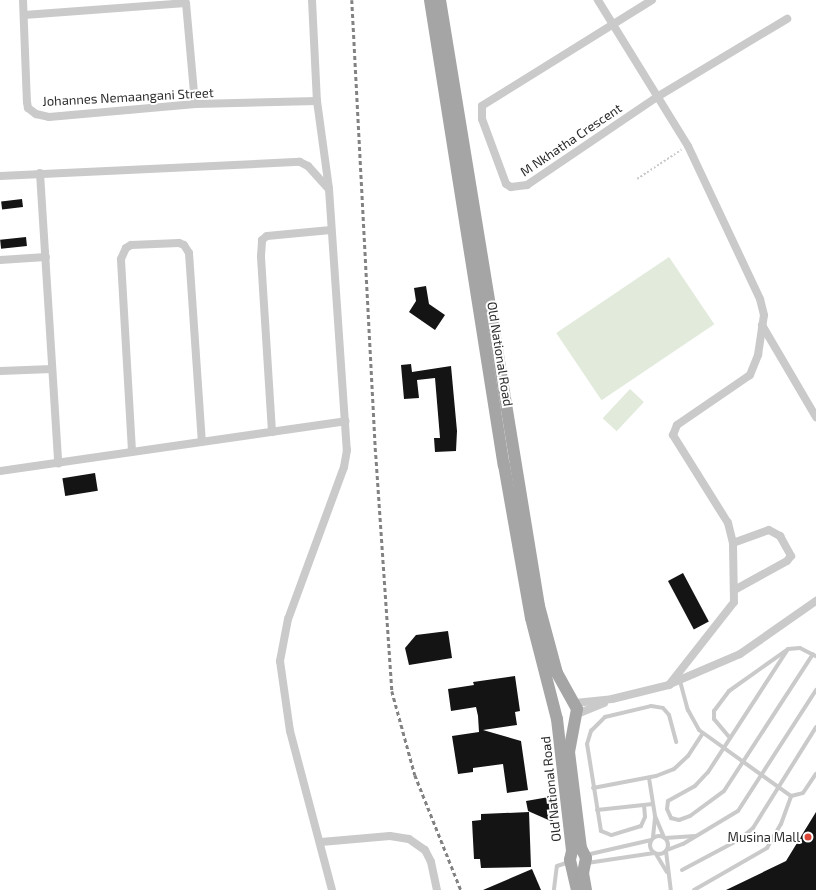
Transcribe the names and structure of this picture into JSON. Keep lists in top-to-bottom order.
{
  "streets": {
    "main road": ["Old National Road"],
    "street": ["Johannes Nemaangani Street", "M Nkhatha Crescent"]
  },
  "places": ["Musina Mall"]
}
